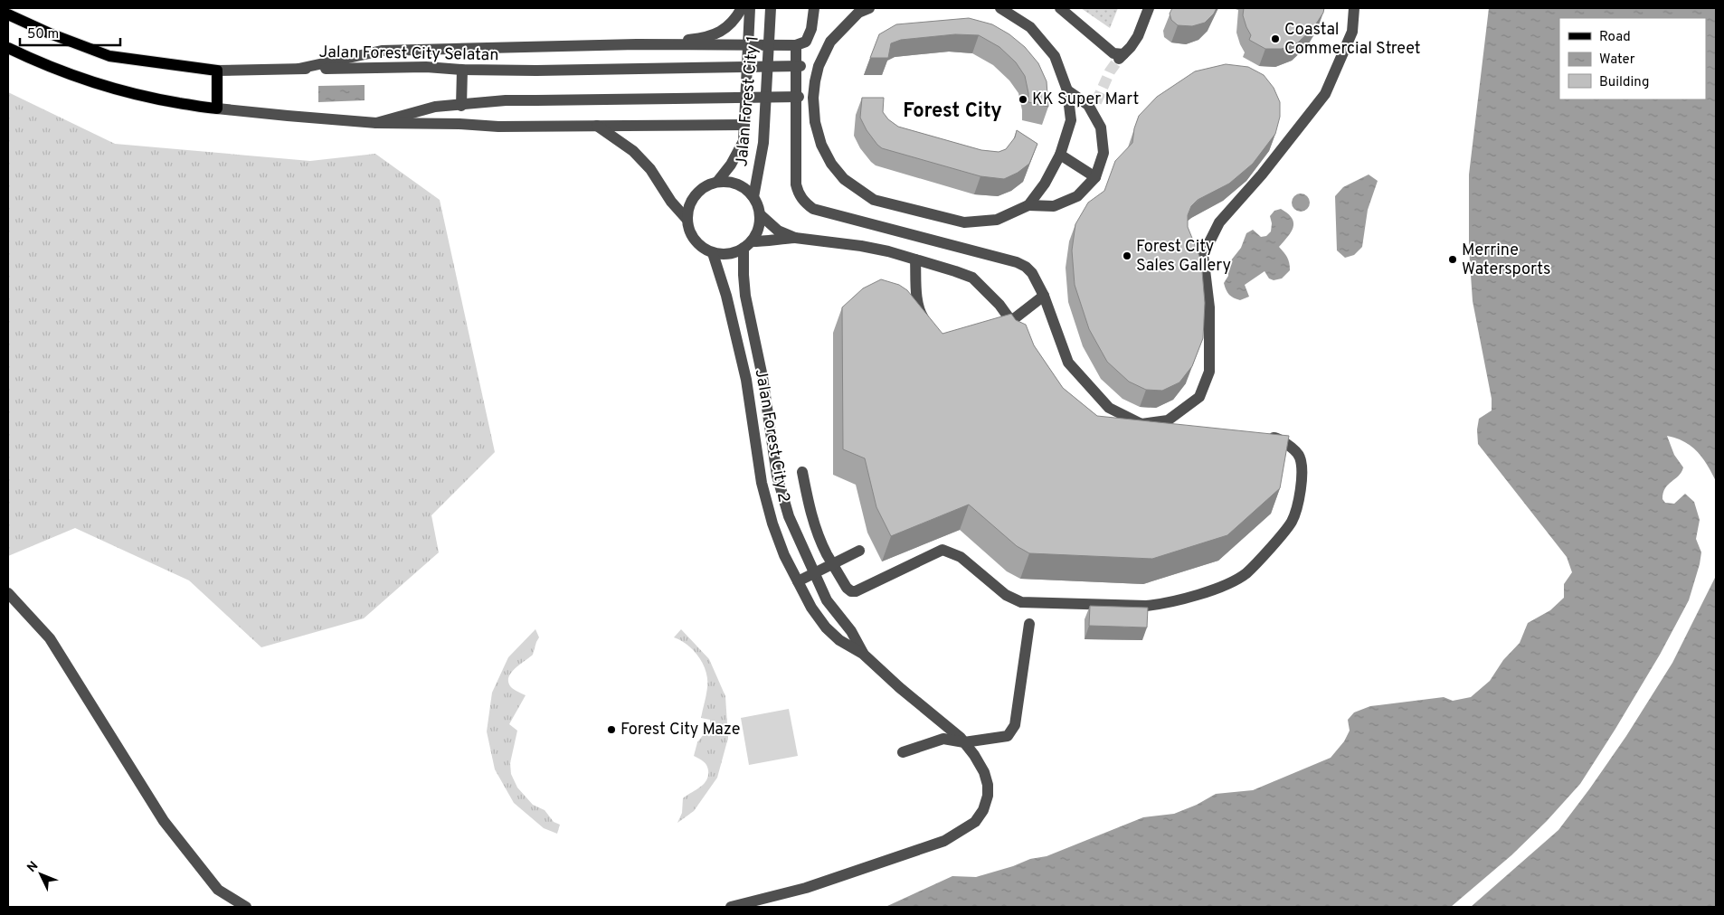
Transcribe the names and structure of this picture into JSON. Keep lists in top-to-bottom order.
{
  "streets": {
    "main road": ["Jalan Forest City Selatan"],
    "street": ["Jalan Forest City 1", "Jalan Forest City 2"]
  },
  "crossings": [
    ["Jalan Forest City 1", "Jalan Forest City 2"]
  ],
  "districts": ["Forest City"],
  "places": [
    "Coastal Commercial Street",
    "KK Super Mart",
    "Forest City Sales Gallery",
    "Merrine Watersports",
    "Forest City Maze"
  ],
  "legend": ["Road", "Water", "Building"],
  "scale_bar": "50 m",
  "north": "top left"
}
